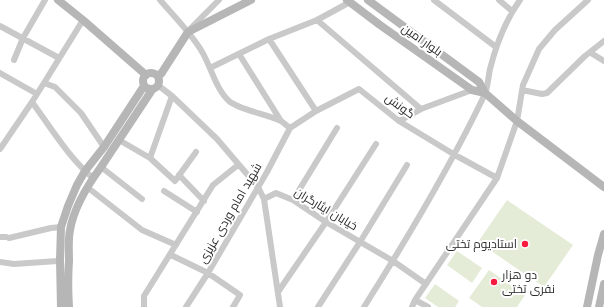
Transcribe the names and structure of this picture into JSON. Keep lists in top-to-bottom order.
{
  "streets": {
    "main road": ["بلوار امین"],
    "street": ["گونش", "خیابان ایثارگران", "شهید امام وردی عزیزی"]
  },
  "crossings": [
    ["گونش", "شهید امام وردی عزیزی"]
  ],
  "places": ["استادیوم تختی", "دو هزار نفری تختی"]
}
